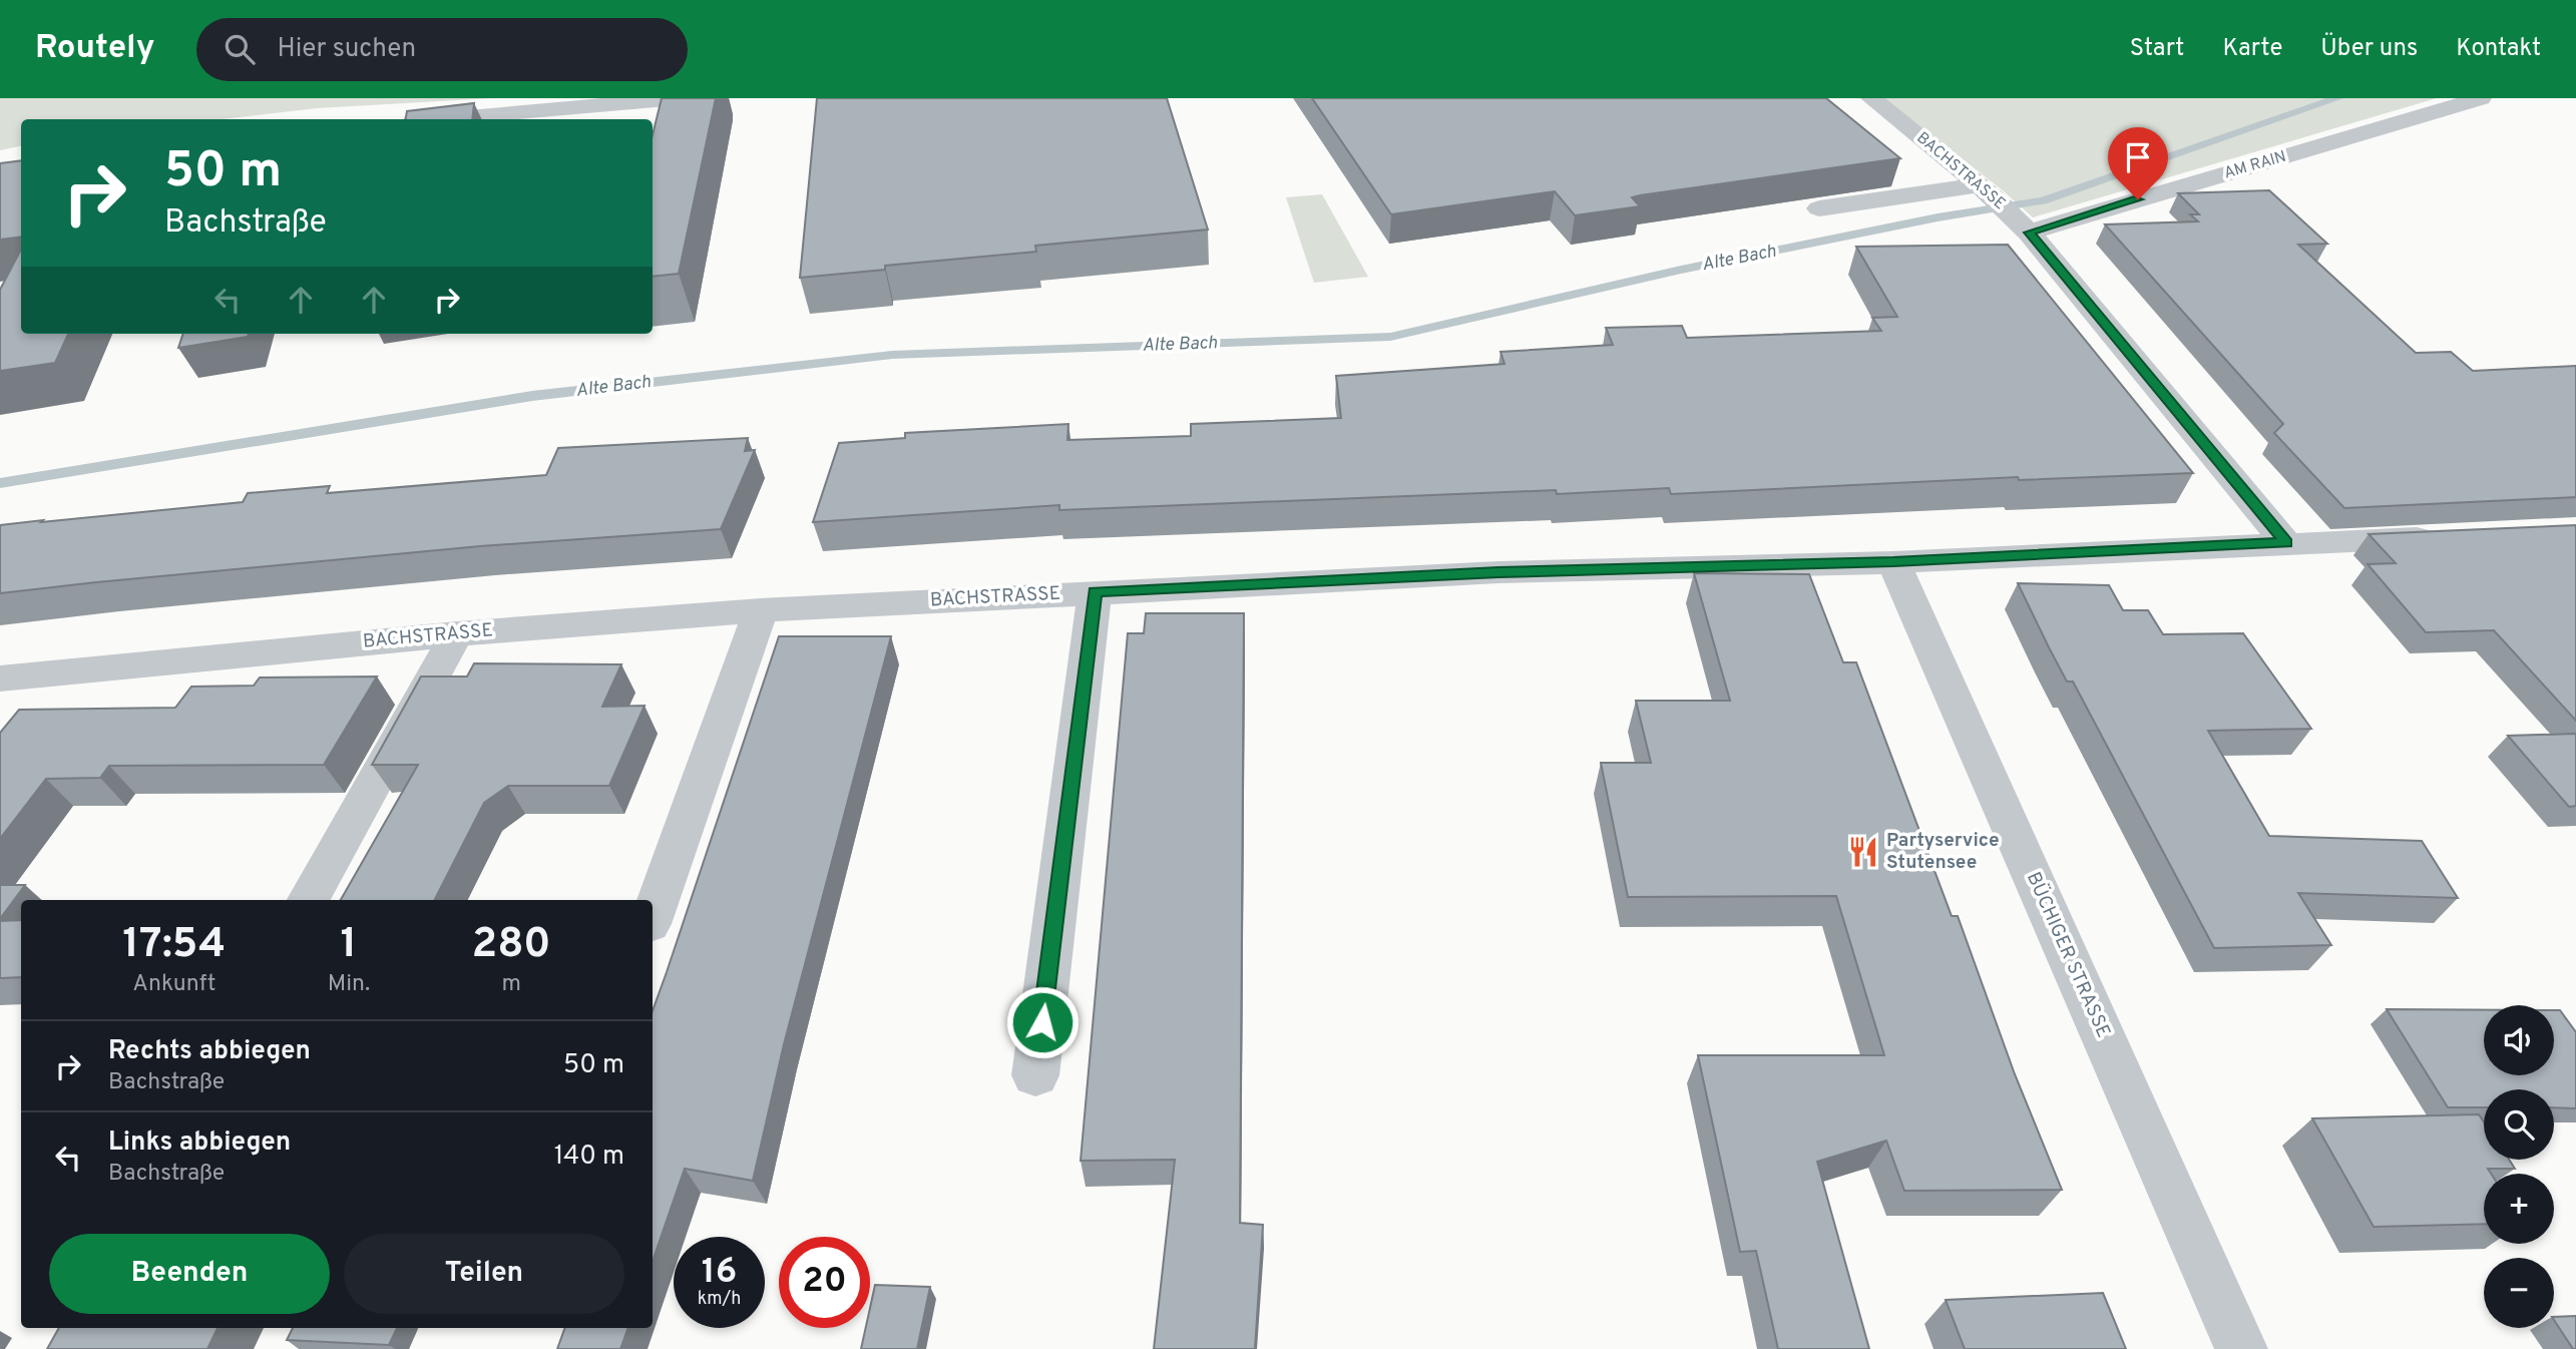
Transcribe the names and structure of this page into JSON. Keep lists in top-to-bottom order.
{
  "streets": {
    "street": ["AM RAIN", "BACHSTRASSE", "BÜCHIGER STRASSE"]
  },
  "crossings": [
    ["AM RAIN", "BACHSTRASSE"],
    ["BACHSTRASSE", "BÜCHIGER STRASSE"]
  ],
  "water": ["Alte Bach"],
  "places": {
    "restaurant": ["Partyservice Stutensee"]
  },
  "page": {
    "header": "Routely",
    "search": "Hier suchen",
    "nav": [
      "Start",
      "Karte",
      "Über uns",
      "Kontakt"
    ],
    "turn": ["50 m", "Bachstraße"],
    "eta": [
      "17:54",
      "Ankunft",
      "1",
      "Min.",
      "280",
      "m"
    ],
    "map_buttons": ["+", "−"],
    "list": [
      {
        "name": "Rechts abbiegen",
        "note": "Bachstraße",
        "value": "50 m"
      },
      {
        "name": "Links abbiegen",
        "note": "Bachstraße",
        "value": "140 m"
      }
    ],
    "buttons": ["Beenden", "Teilen"],
    "speed": "16 km/h",
    "limit": "20"
  }
}
